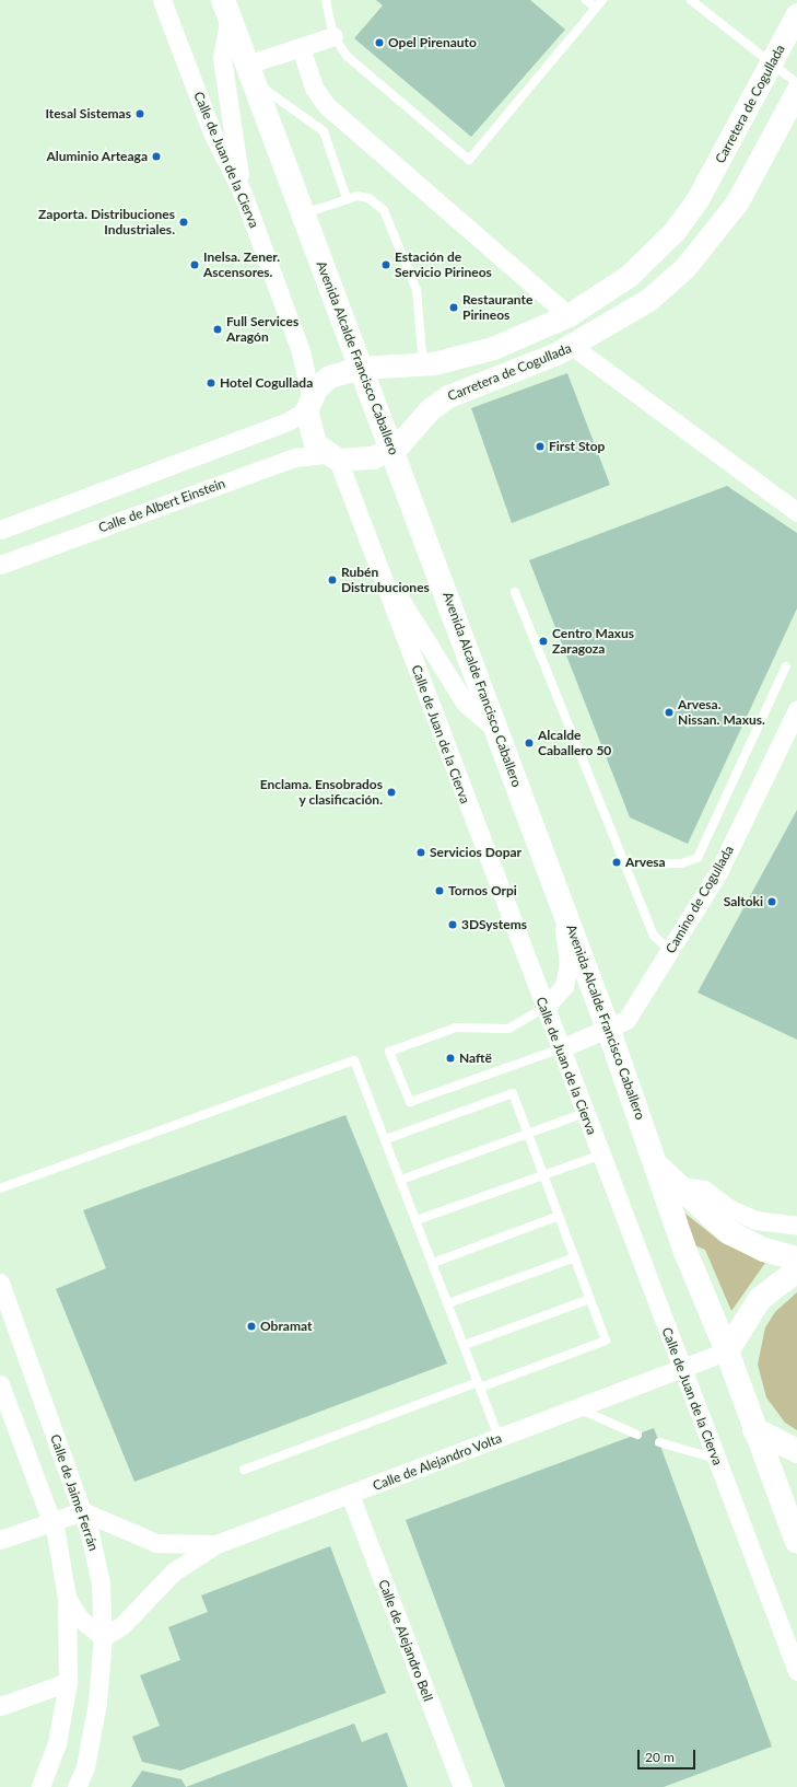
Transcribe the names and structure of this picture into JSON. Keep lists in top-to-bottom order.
{
  "streets": {
    "main road": ["Avenida Alcalde Francisco Caballero"],
    "street": [
      "Carretera de Cogullada",
      "Calle de Juan de la Cierva",
      "Calle de Albert Einstein",
      "Camino de Cogullada",
      "Calle de Alejandro Volta",
      "Calle de Jaime Ferrán",
      "Calle de Alejandro Bell"
    ]
  },
  "crossings": [
    ["Carretera de Cogullada", "Calle de Juan de la Cierva"],
    ["Carretera de Cogullada", "Avenida Alcalde Francisco Caballero"],
    ["Carretera de Cogullada", "Calle de Albert Einstein"],
    ["Calle de Juan de la Cierva", "Calle de Albert Einstein"],
    ["Calle de Juan de la Cierva", "Camino de Cogullada"],
    ["Calle de Juan de la Cierva", "Calle de Alejandro Volta"],
    ["Avenida Alcalde Francisco Caballero", "Camino de Cogullada"],
    ["Avenida Alcalde Francisco Caballero", "Calle de Alejandro Volta"],
    ["Calle de Alejandro Volta", "Calle de Jaime Ferrán"],
    ["Calle de Alejandro Volta", "Calle de Alejandro Bell"]
  ],
  "places": [
    "Opel Pirenauto",
    "Itesal Sistemas",
    "Aluminio Arteaga",
    "Zaporta. Distribuciones Industriales.",
    "Inelsa. Zener. Ascensores.",
    "Estación de Servicio Pirineos",
    "Restaurante Pirineos",
    "Full Services Aragón",
    "Hotel Cogullada",
    "First Stop",
    "Rubén Distrubuciones",
    "Centro Maxus Zaragoza",
    "Arvesa. Nissan. Maxus.",
    "Alcalde Caballero 50",
    "Enclama. Ensobrados y clasificación.",
    "Servicios Dopar",
    "Arvesa",
    "Tornos Orpi",
    "Saltoki",
    "3DSystems",
    "Naftë",
    "Obramat"
  ],
  "scale_bar": "20 m"
}
